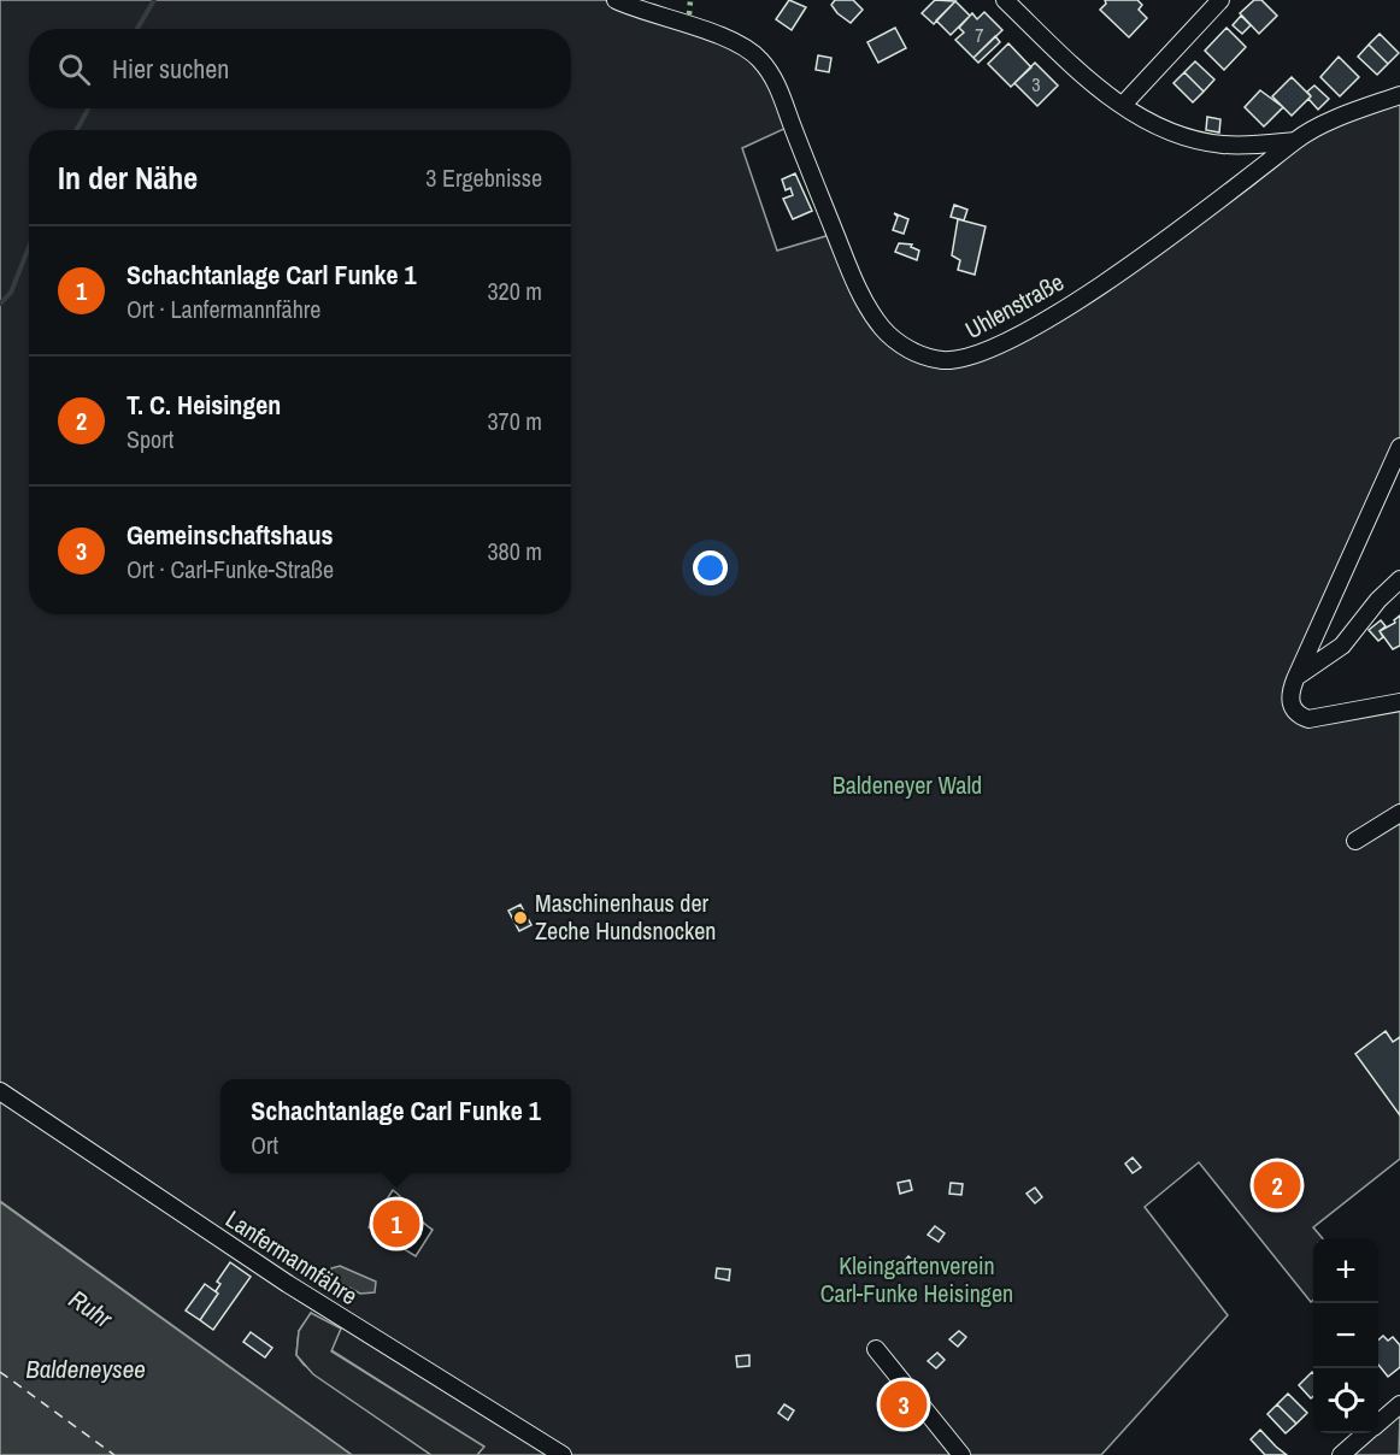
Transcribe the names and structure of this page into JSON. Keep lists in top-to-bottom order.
{
  "streets": {
    "street": ["Uhlenstraße", "Lanfermannfähre"]
  },
  "water": ["Ruhr", "Baldeneysee"],
  "parks": ["Baldeneyer Wald", "Kleingartenverein Carl-Funke Heisingen"],
  "places": ["Maschinenhaus der Zeche Hundsnocken"],
  "house_numbers": ["7", "3"],
  "page": {
    "search": "Hier suchen",
    "heading": ["In der Nähe", "3 Ergebnisse"],
    "list": [
      {
        "mark": "1",
        "name": "Schachtanlage Carl Funke 1",
        "note": "Ort · Lanfermannfähre",
        "value": "320 m"
      },
      {
        "mark": "2",
        "name": "T. C. Heisingen",
        "note": "Sport",
        "value": "370 m"
      },
      {
        "mark": "3",
        "name": "Gemeinschaftshaus",
        "note": "Ort · Carl-Funke-Straße",
        "value": "380 m"
      }
    ],
    "popup": ["Schachtanlage Carl Funke 1", "Ort"],
    "pins": ["2", "1", "3"],
    "map_buttons": ["+", "−"]
  }
}
